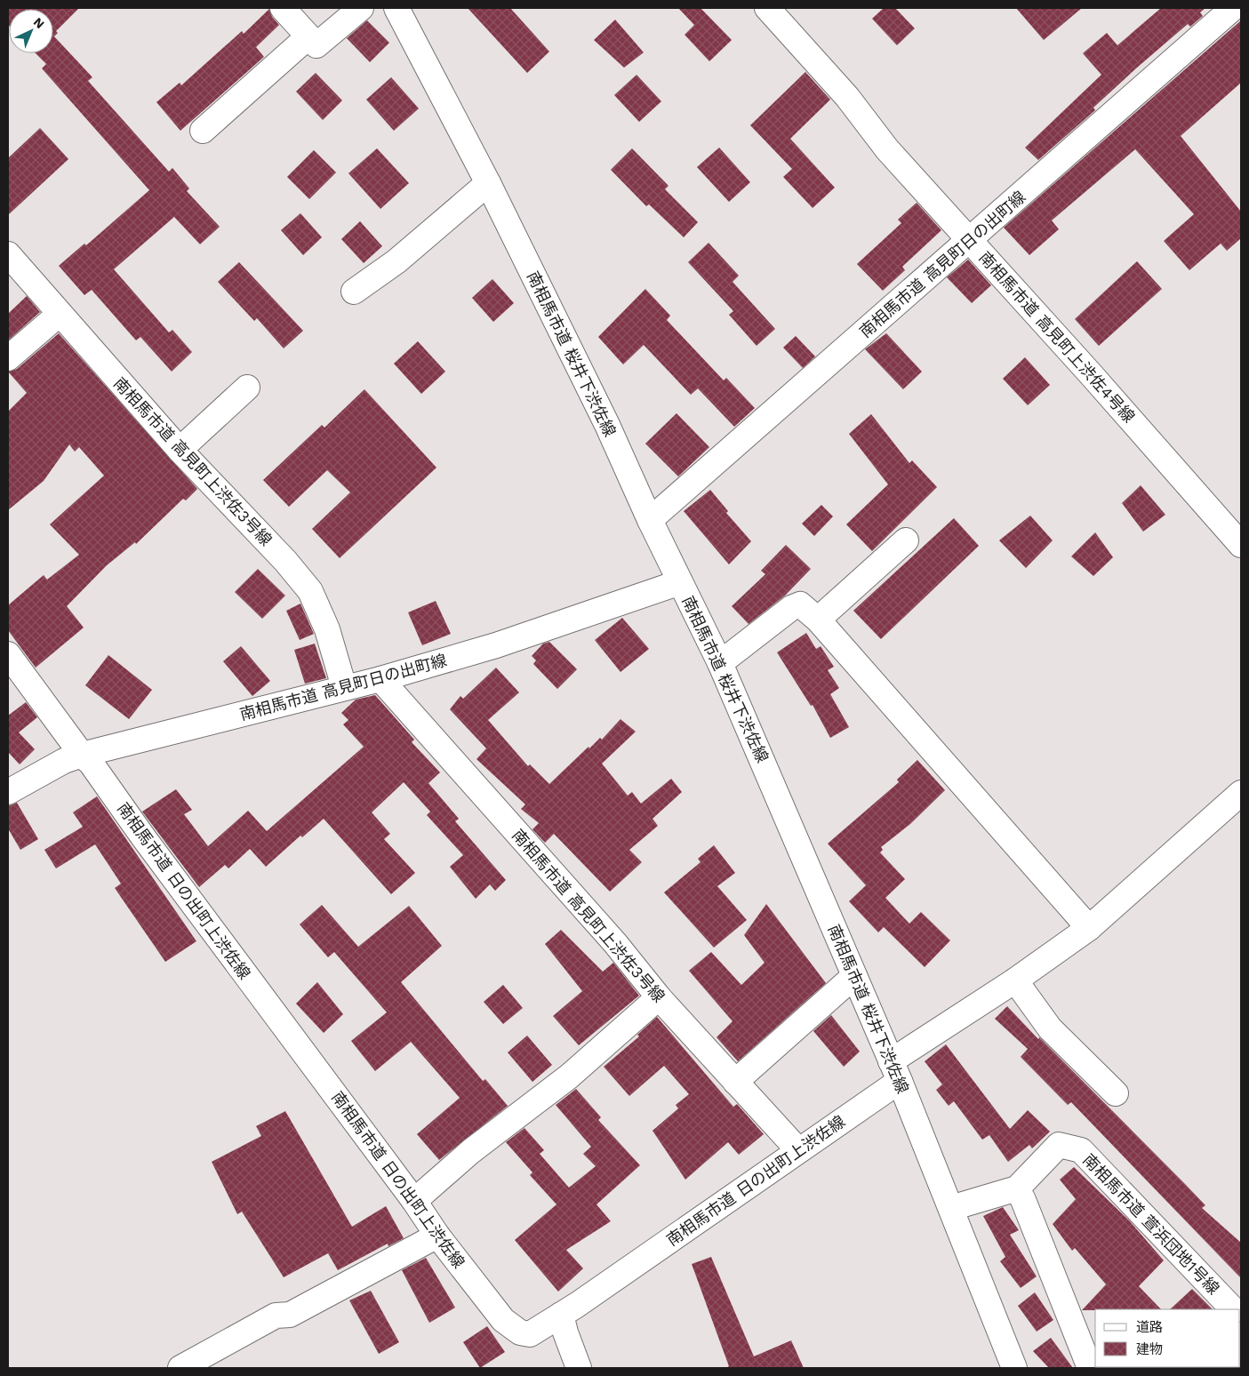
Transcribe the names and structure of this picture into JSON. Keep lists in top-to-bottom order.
{
  "streets": {
    "street": [
      "南相馬市道 高見町日の出町線",
      "南相馬市道 高見町上渋佐4号線",
      "南相馬市道 桜井下渋佐線",
      "南相馬市道 高見町上渋佐3号線",
      "南相馬市道 日の出町上渋佐線",
      "南相馬市道 萱浜団地1号線"
    ]
  },
  "crossings": [
    ["南相馬市道 高見町日の出町線", "南相馬市道 高見町上渋佐4号線"],
    ["南相馬市道 高見町日の出町線", "南相馬市道 桜井下渋佐線"],
    ["南相馬市道 高見町日の出町線", "南相馬市道 高見町上渋佐3号線"],
    ["南相馬市道 高見町日の出町線", "南相馬市道 日の出町上渋佐線"],
    ["南相馬市道 桜井下渋佐線", "南相馬市道 日の出町上渋佐線"],
    ["南相馬市道 桜井下渋佐線", "南相馬市道 萱浜団地1号線"],
    ["南相馬市道 高見町上渋佐3号線", "南相馬市道 日の出町上渋佐線"]
  ],
  "legend": ["道路", "建物"],
  "north": "top right"
}
